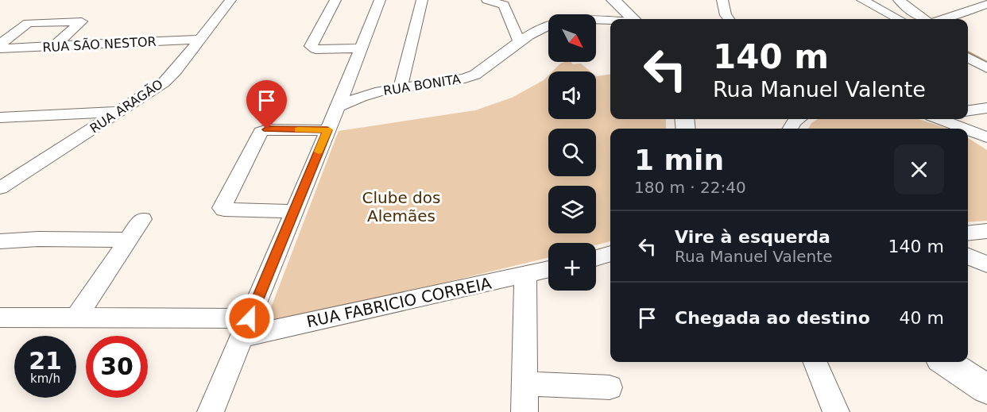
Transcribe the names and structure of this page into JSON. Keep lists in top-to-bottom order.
{
  "streets": {
    "street": [
      "RUA SÃO NESTOR",
      "RUA BONITA",
      "RUA ARAGÃO",
      "RUA FABRICIO CORREIA"
    ]
  },
  "crossings": [
    ["RUA SÃO NESTOR", "RUA ARAGÃO"]
  ],
  "parks": ["Clube dos Alemães"],
  "north": "bottom right",
  "page": {
    "map_buttons": "+",
    "turn": ["140 m", "Rua Manuel Valente"],
    "heading": ["1 min", "180 m · 22:40"],
    "list": [
      {
        "name": "Vire à esquerda",
        "note": "Rua Manuel Valente",
        "value": "140 m"
      },
      {
        "name": "Chegada ao destino",
        "value": "40 m"
      }
    ],
    "speed": "21 km/h",
    "limit": "30"
  }
}
